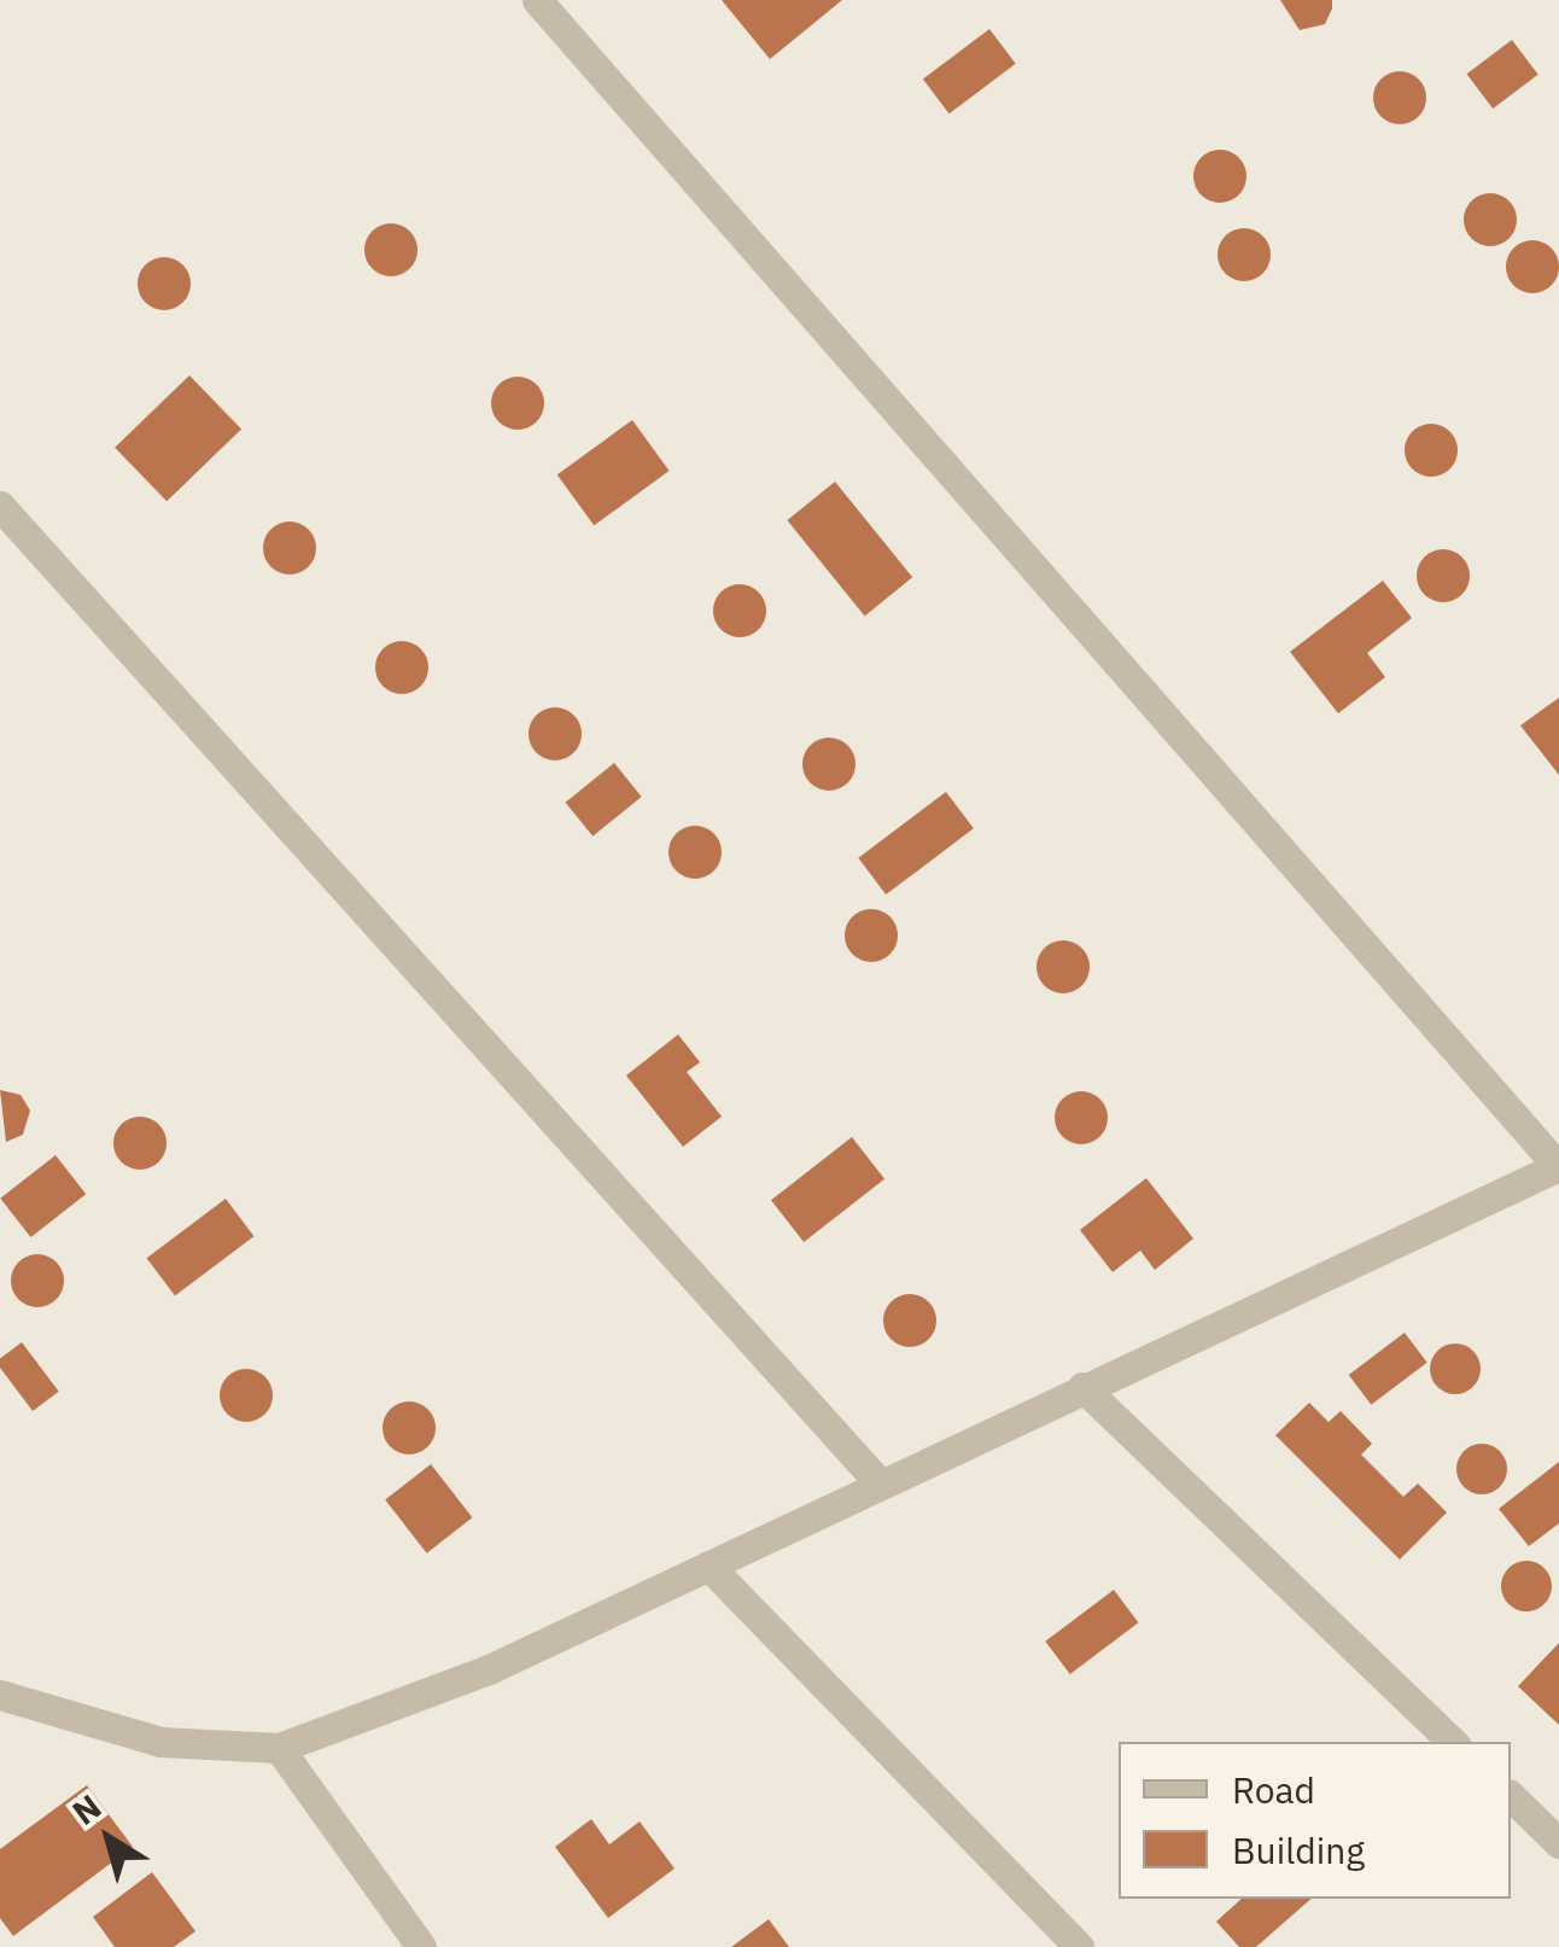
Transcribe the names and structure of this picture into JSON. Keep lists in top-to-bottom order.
{
  "legend": ["Road", "Building"],
  "north": "top left"
}
